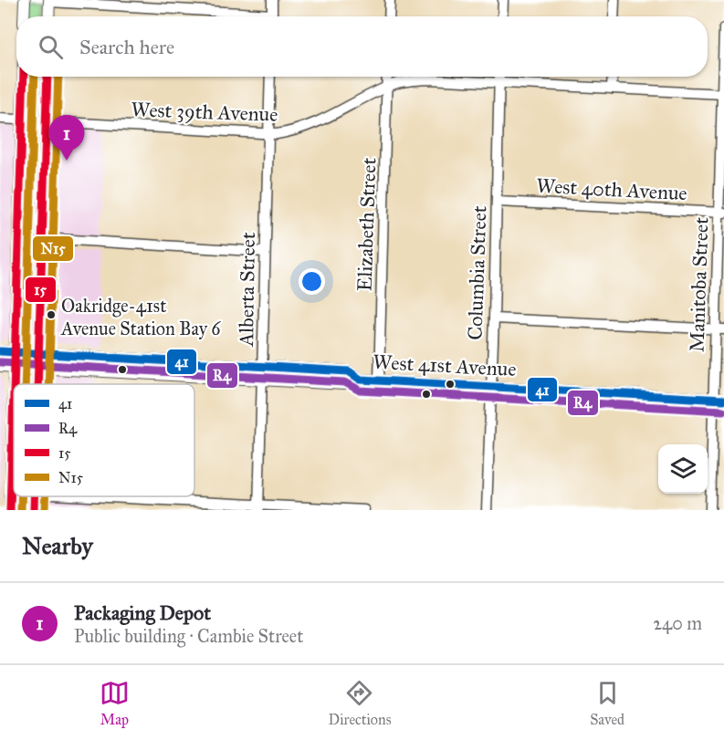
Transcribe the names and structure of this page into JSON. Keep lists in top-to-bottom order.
{
  "streets": {
    "main road": ["West 41st Avenue"],
    "street": [
      "West 39th Avenue",
      "West 40th Avenue",
      "Elizabeth Street",
      "Columbia Street",
      "Manitoba Street",
      "Alberta Street"
    ]
  },
  "crossings": [
    ["West 39th Avenue", "Elizabeth Street"],
    ["West 39th Avenue", "Columbia Street"],
    ["West 39th Avenue", "Manitoba Street"],
    ["West 39th Avenue", "Alberta Street"],
    ["West 40th Avenue", "Columbia Street"],
    ["West 40th Avenue", "Manitoba Street"],
    ["Elizabeth Street", "West 41st Avenue"],
    ["Columbia Street", "West 41st Avenue"],
    ["Manitoba Street", "West 41st Avenue"],
    ["Alberta Street", "West 41st Avenue"]
  ],
  "places": ["Oakridge-41st Avenue Station Bay 6"],
  "lines": [
    "transit line 15",
    "transit line N15",
    "transit line 41",
    "transit line R4"
  ],
  "legend": [
    "41",
    "R4",
    "15",
    "N15"
  ],
  "page": {
    "search": "Search here",
    "pins": "1",
    "heading": "Nearby",
    "list": [
      {
        "mark": "1",
        "name": "Packaging Depot",
        "note": "Public building · Cambie Street",
        "value": "240 m"
      }
    ],
    "nav": ["Map", "Directions", "Saved"]
  }
}
